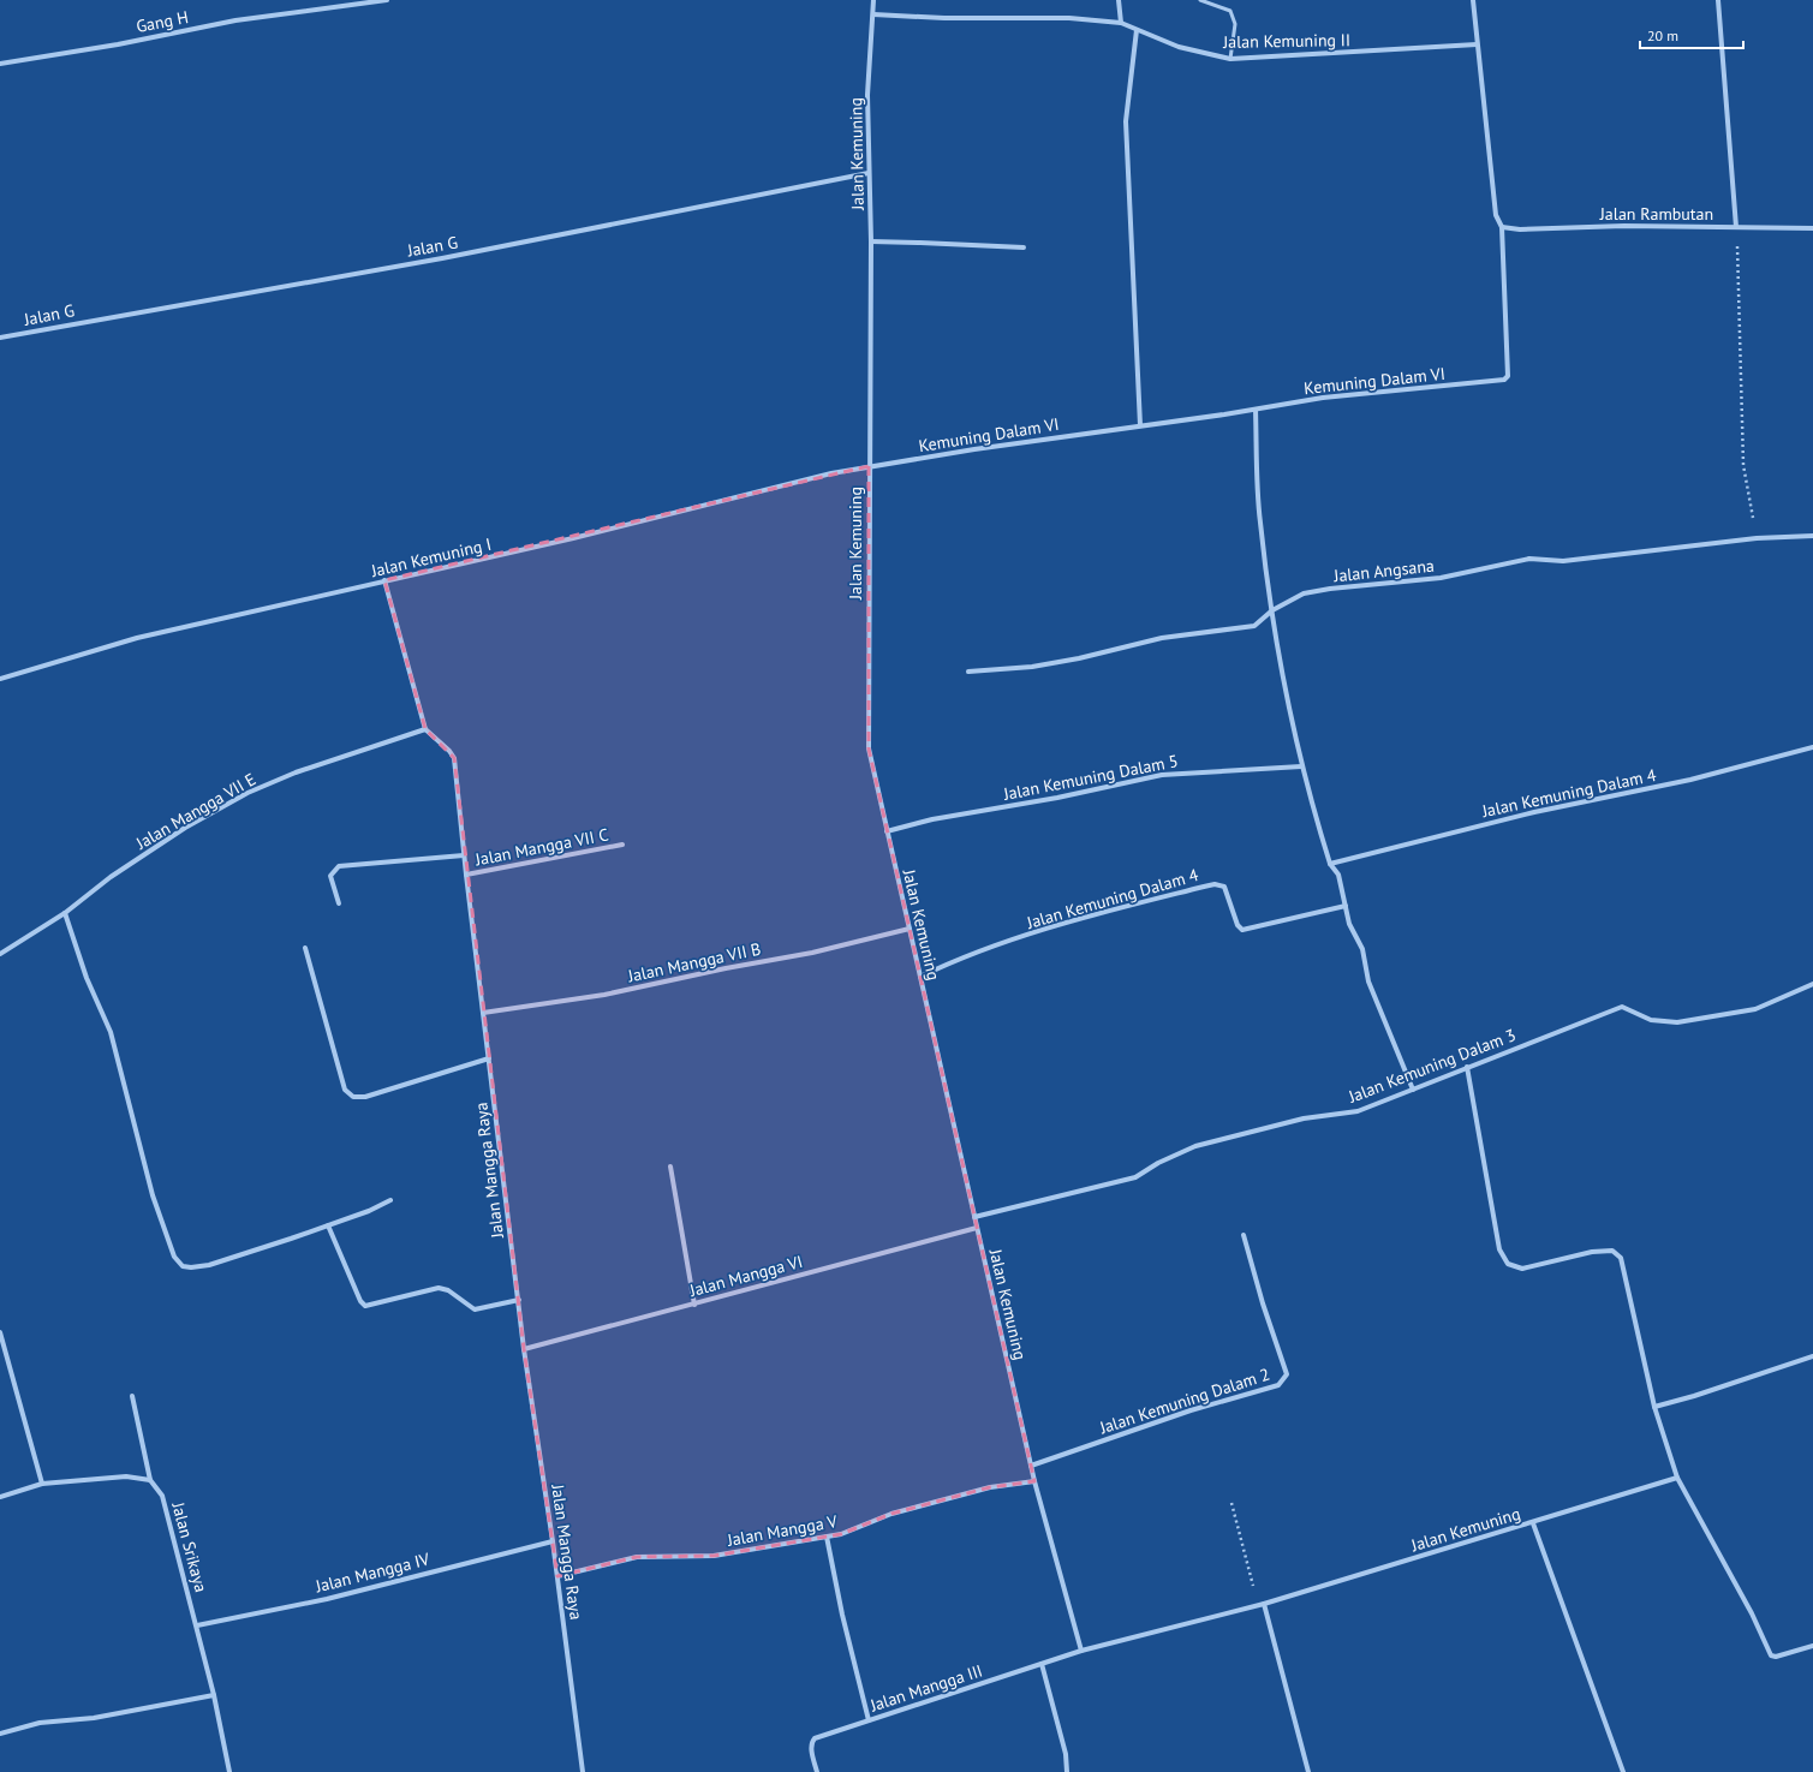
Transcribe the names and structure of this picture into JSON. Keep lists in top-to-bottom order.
{
  "streets": {
    "street": [
      "Gang H",
      "Jalan Kemuning II",
      "Jalan Kemuning",
      "Jalan Rambutan",
      "Jalan G",
      "Kemuning Dalam VI",
      "Jalan Kemuning I",
      "Jalan Angsana",
      "Jalan Kemuning Dalam 5",
      "Jalan Kemuning Dalam 4",
      "Jalan Mangga VII E",
      "Jalan Mangga VII C",
      "Jalan Mangga VII B",
      "Jalan Kemuning Dalam 3",
      "Jalan Mangga Raya",
      "Jalan Mangga VI",
      "Jalan Kemuning Dalam 2",
      "Jalan Mangga V",
      "Jalan Srikaya",
      "Jalan Mangga IV",
      "Jalan Mangga III"
    ]
  },
  "crossings": [
    ["Jalan Kemuning II", "Jalan Kemuning"],
    ["Jalan Kemuning II", "Kemuning Dalam VI"],
    ["Jalan Kemuning", "Jalan G"],
    ["Jalan Kemuning", "Kemuning Dalam VI"],
    ["Jalan Kemuning", "Jalan Kemuning I"],
    ["Jalan Kemuning", "Jalan Kemuning Dalam 5"],
    ["Jalan Kemuning", "Jalan Kemuning Dalam 4"],
    ["Jalan Kemuning", "Jalan Mangga VII B"],
    ["Jalan Kemuning", "Jalan Kemuning Dalam 3"],
    ["Jalan Kemuning", "Jalan Mangga VI"],
    ["Jalan Kemuning", "Jalan Kemuning Dalam 2"],
    ["Jalan Kemuning", "Jalan Mangga V"],
    ["Jalan Kemuning", "Jalan Mangga III"],
    ["Jalan Rambutan", "Kemuning Dalam VI"],
    ["Kemuning Dalam VI", "Jalan Kemuning I"],
    ["Jalan Mangga VII E", "Jalan Mangga Raya"],
    ["Jalan Mangga VII C", "Jalan Mangga Raya"],
    ["Jalan Mangga VII B", "Jalan Mangga Raya"],
    ["Jalan Mangga Raya", "Jalan Mangga VI"],
    ["Jalan Mangga Raya", "Jalan Mangga V"],
    ["Jalan Mangga Raya", "Jalan Mangga IV"],
    ["Jalan Srikaya", "Jalan Mangga IV"]
  ],
  "scale_bar": "20 m"
}
